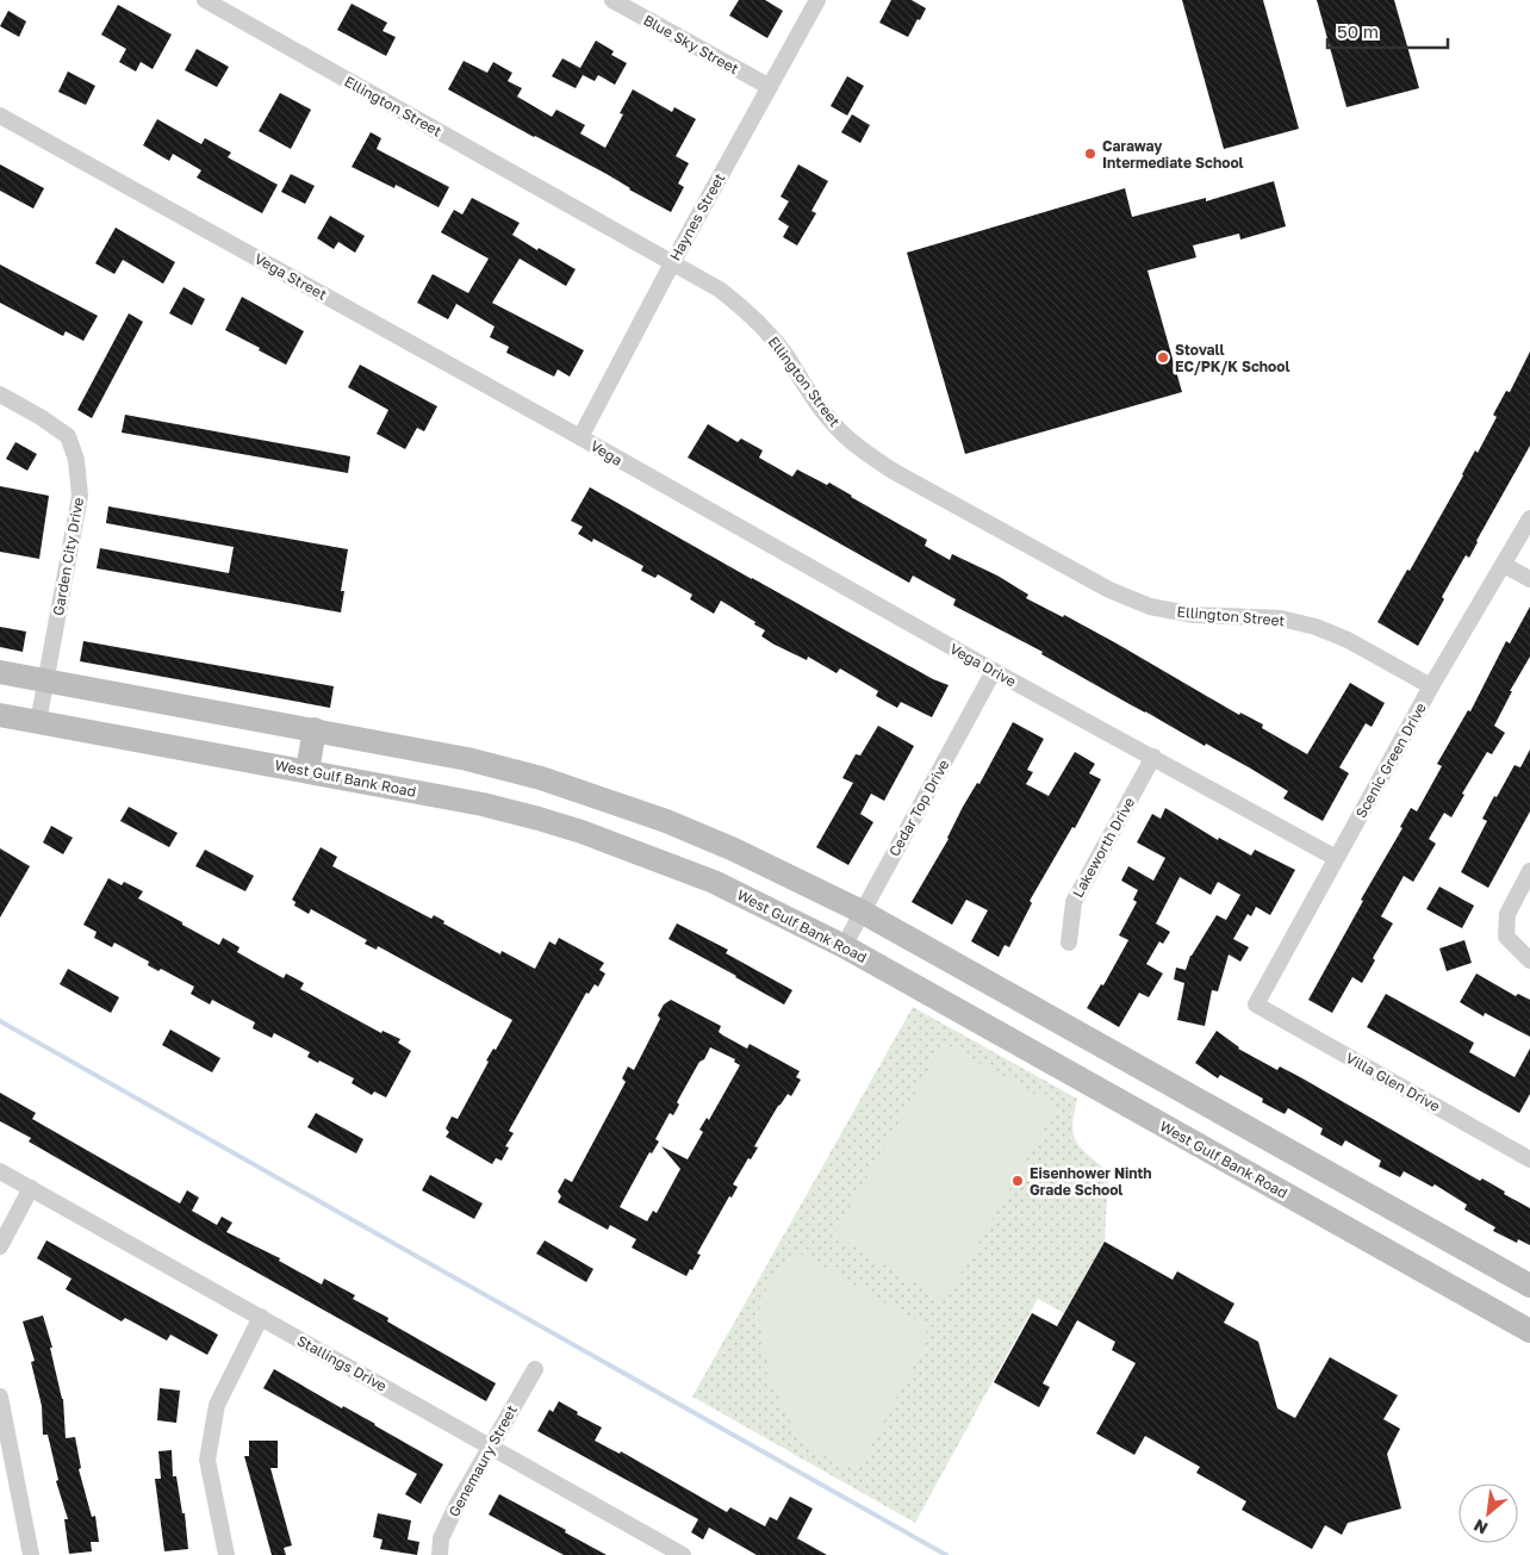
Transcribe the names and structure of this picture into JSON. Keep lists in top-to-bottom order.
{
  "streets": {
    "main road": ["West Gulf Bank Road"],
    "street": [
      "Blue Sky Street",
      "Ellington Street",
      "Haynes Street",
      "Vega Street",
      "Vega",
      "Garden City Drive",
      "Vega Drive",
      "Scenic Green Drive",
      "Cedar Top Drive",
      "Lakeworth Drive",
      "Villa Glen Drive",
      "Stallings Drive",
      "Genemaury Street"
    ]
  },
  "crossings": [
    ["Blue Sky Street", "Haynes Street"],
    ["Ellington Street", "Haynes Street"],
    ["Ellington Street", "Scenic Green Drive"],
    ["Haynes Street", "Vega Street"],
    ["Haynes Street", "Vega"],
    ["Vega Street", "Vega"],
    ["Vega", "Vega Drive"],
    ["Garden City Drive", "West Gulf Bank Road"],
    ["Vega Drive", "Scenic Green Drive"],
    ["Vega Drive", "Cedar Top Drive"],
    ["Vega Drive", "Lakeworth Drive"],
    ["Scenic Green Drive", "Villa Glen Drive"],
    ["West Gulf Bank Road", "Cedar Top Drive"],
    ["Stallings Drive", "Genemaury Street"]
  ],
  "places": ["Caraway Intermediate School", "Stovall EC/PK/K School", "Eisenhower Ninth Grade School"],
  "scale_bar": "50 m",
  "north": "bottom left"
}
